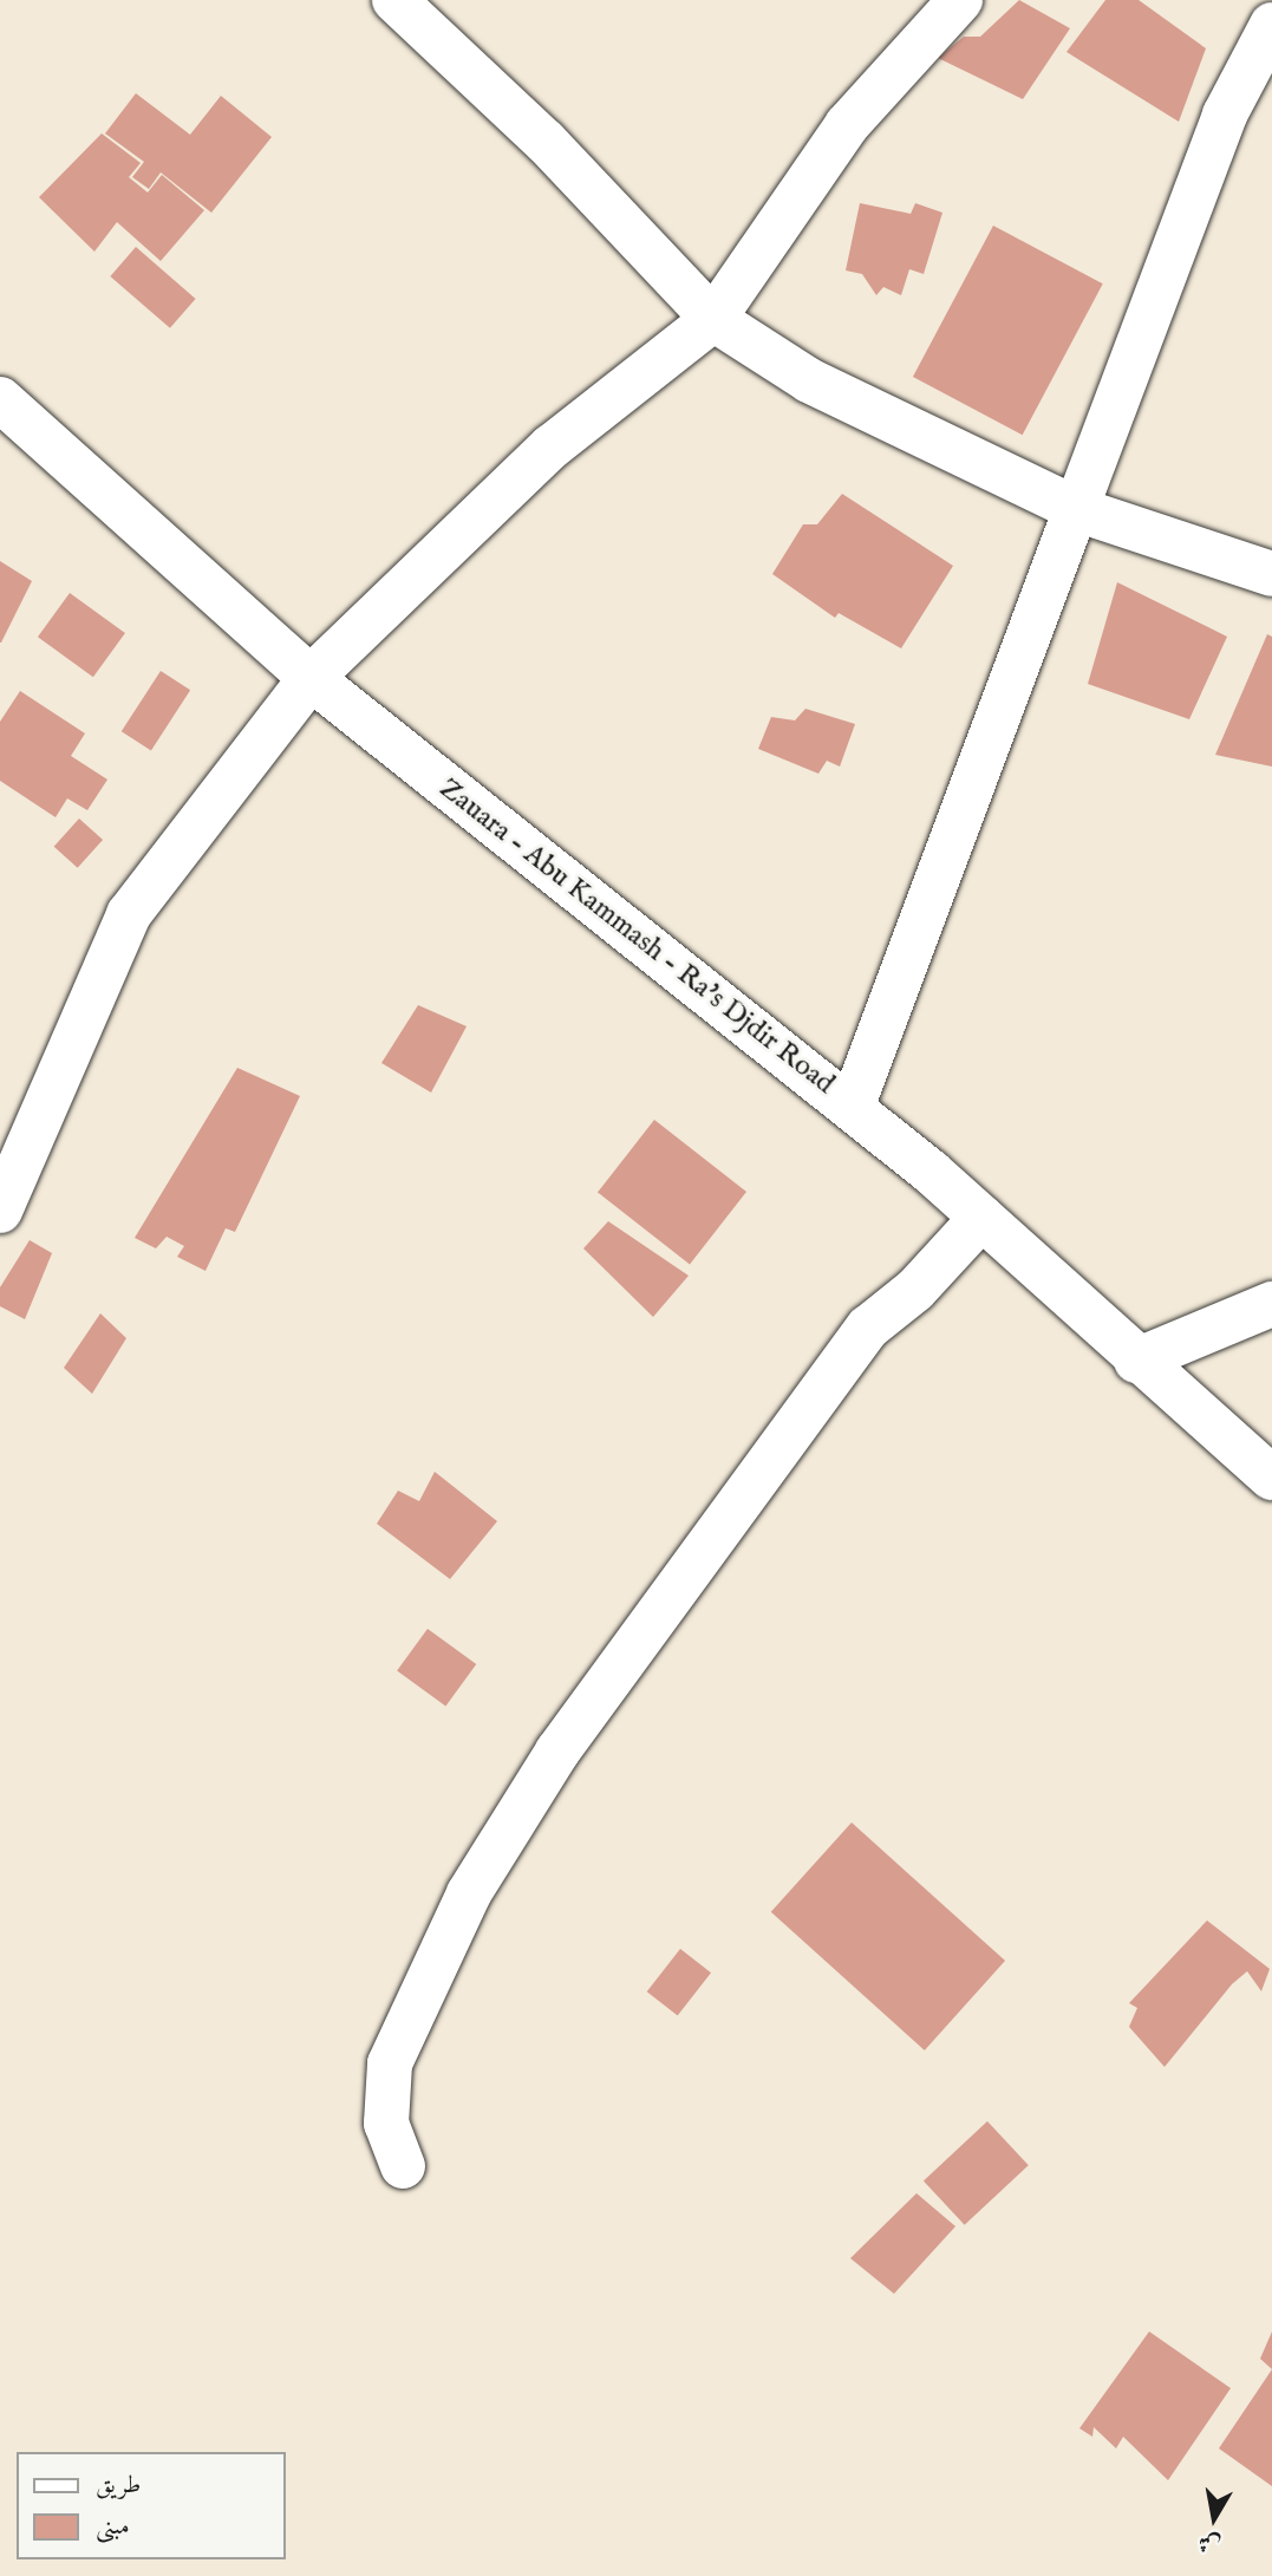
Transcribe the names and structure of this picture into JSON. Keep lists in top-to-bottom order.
{
  "streets": {
    "street": ["Zauara - Abu Kammash - Ra's Djdir Road"]
  },
  "legend": ["طريق", "مبنى"],
  "north": "bottom"
}
